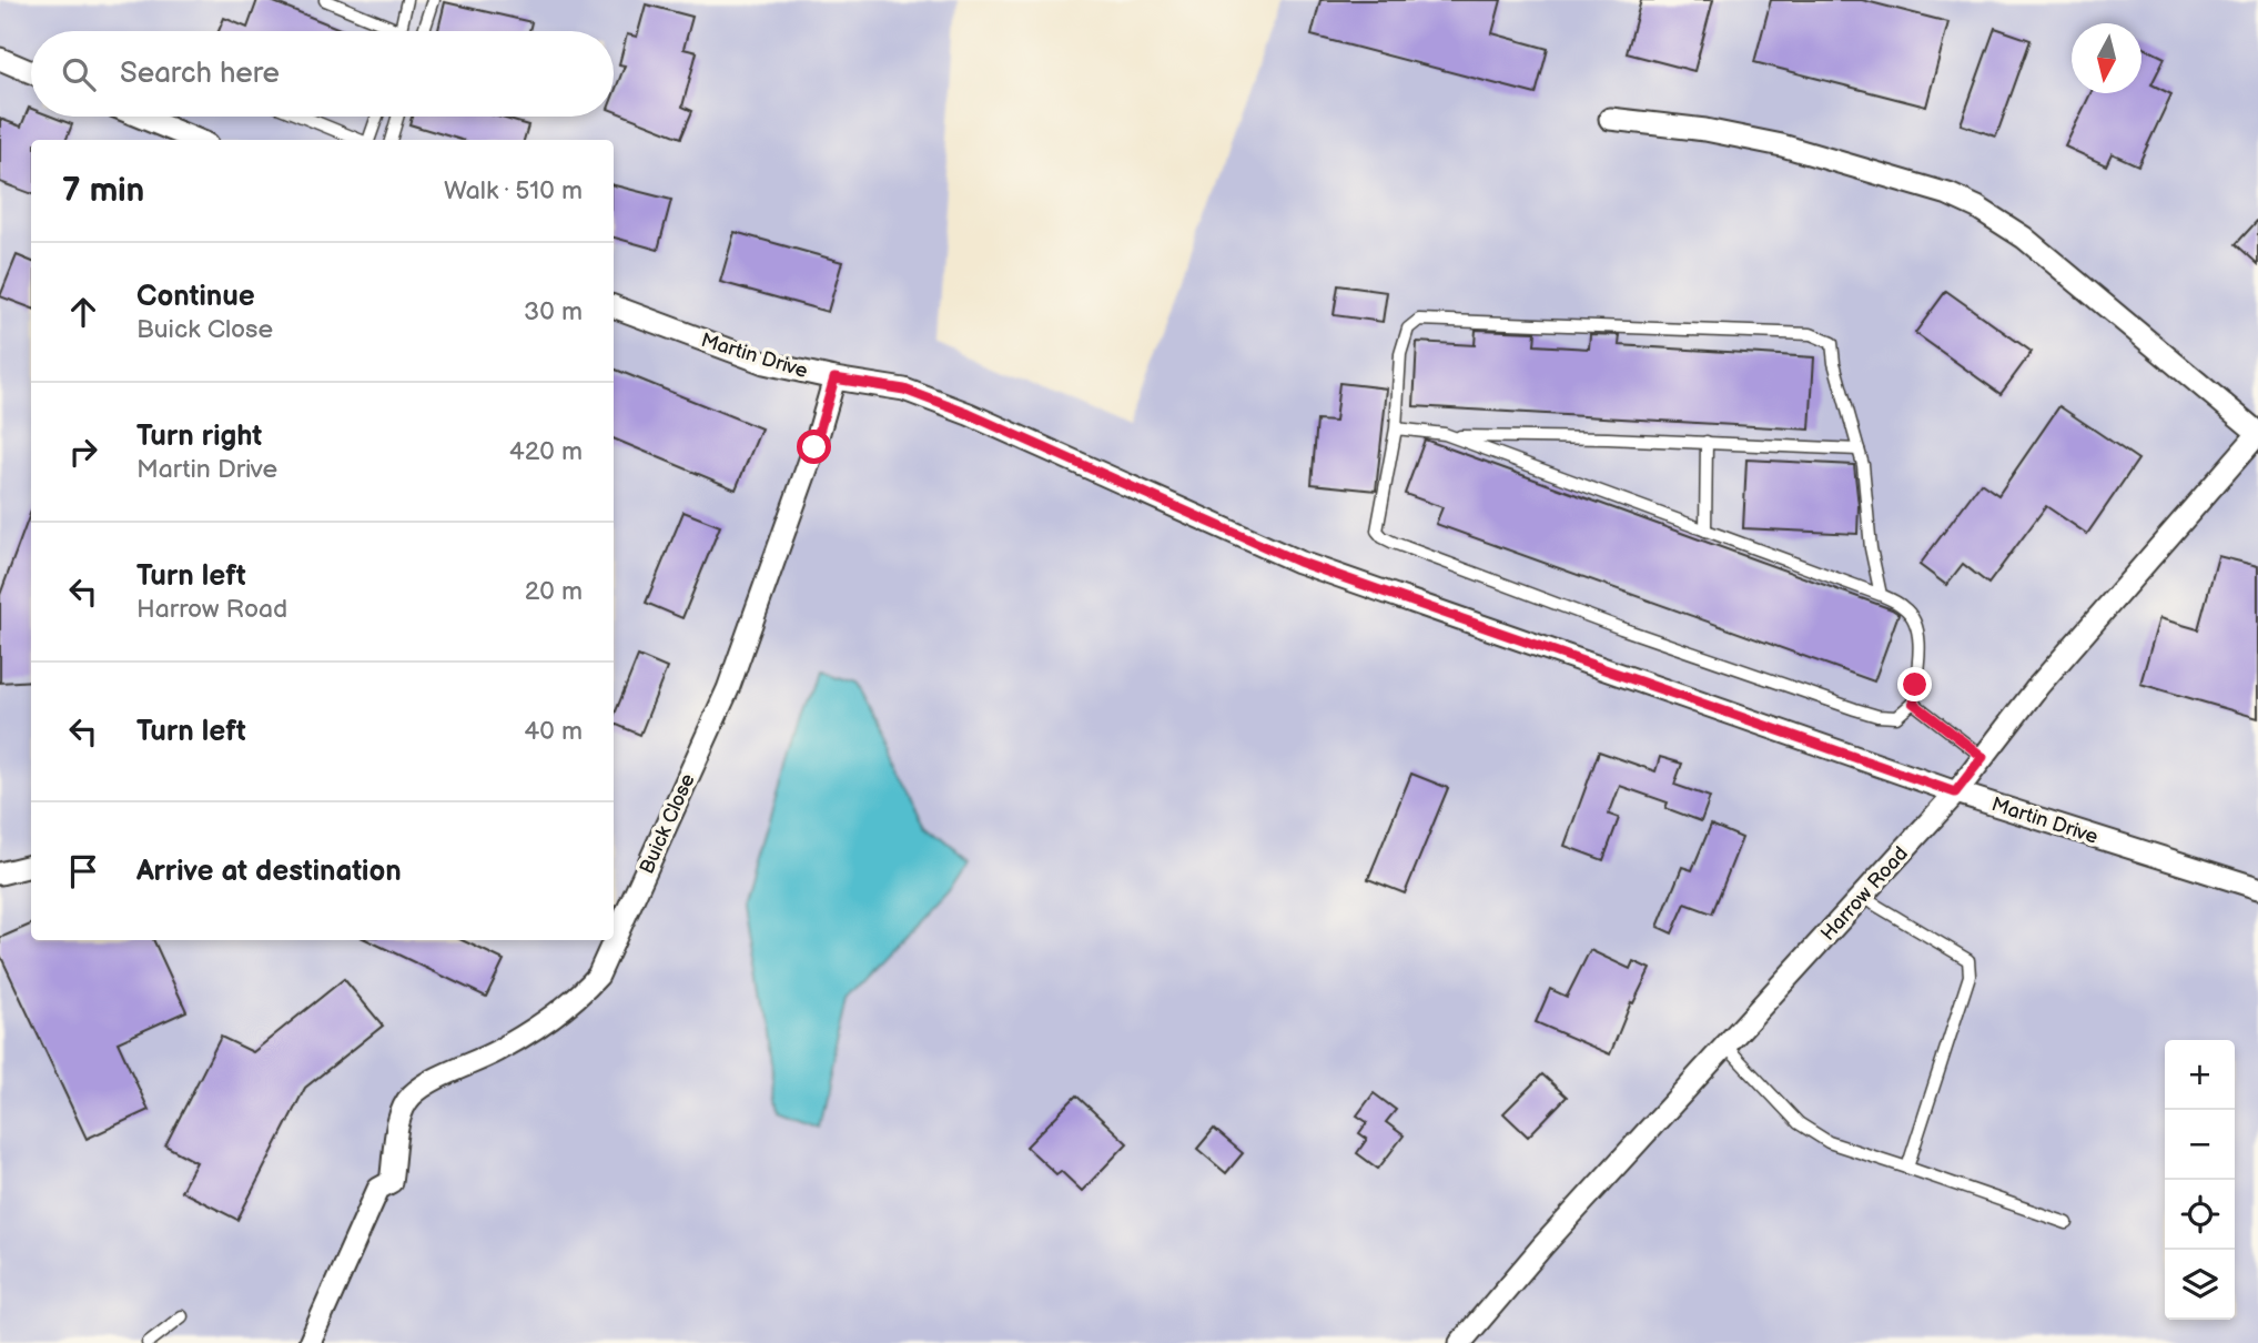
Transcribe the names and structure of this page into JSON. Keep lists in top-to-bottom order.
{
  "streets": {
    "street": ["Martin Drive", "Buick Close", "Harrow Road"]
  },
  "crossings": [
    ["Martin Drive", "Buick Close"],
    ["Martin Drive", "Harrow Road"]
  ],
  "north": "bottom",
  "page": {
    "search": "Search here",
    "heading": ["7 min", "Walk · 510 m"],
    "list": [
      ["Continue", "Buick Close", "30 m"],
      ["Turn right", "Martin Drive", "420 m"],
      ["Turn left", "Harrow Road", "20 m"],
      ["Turn left", "40 m"],
      "Arrive at destination"
    ],
    "map_buttons": ["+", "−"]
  }
}
